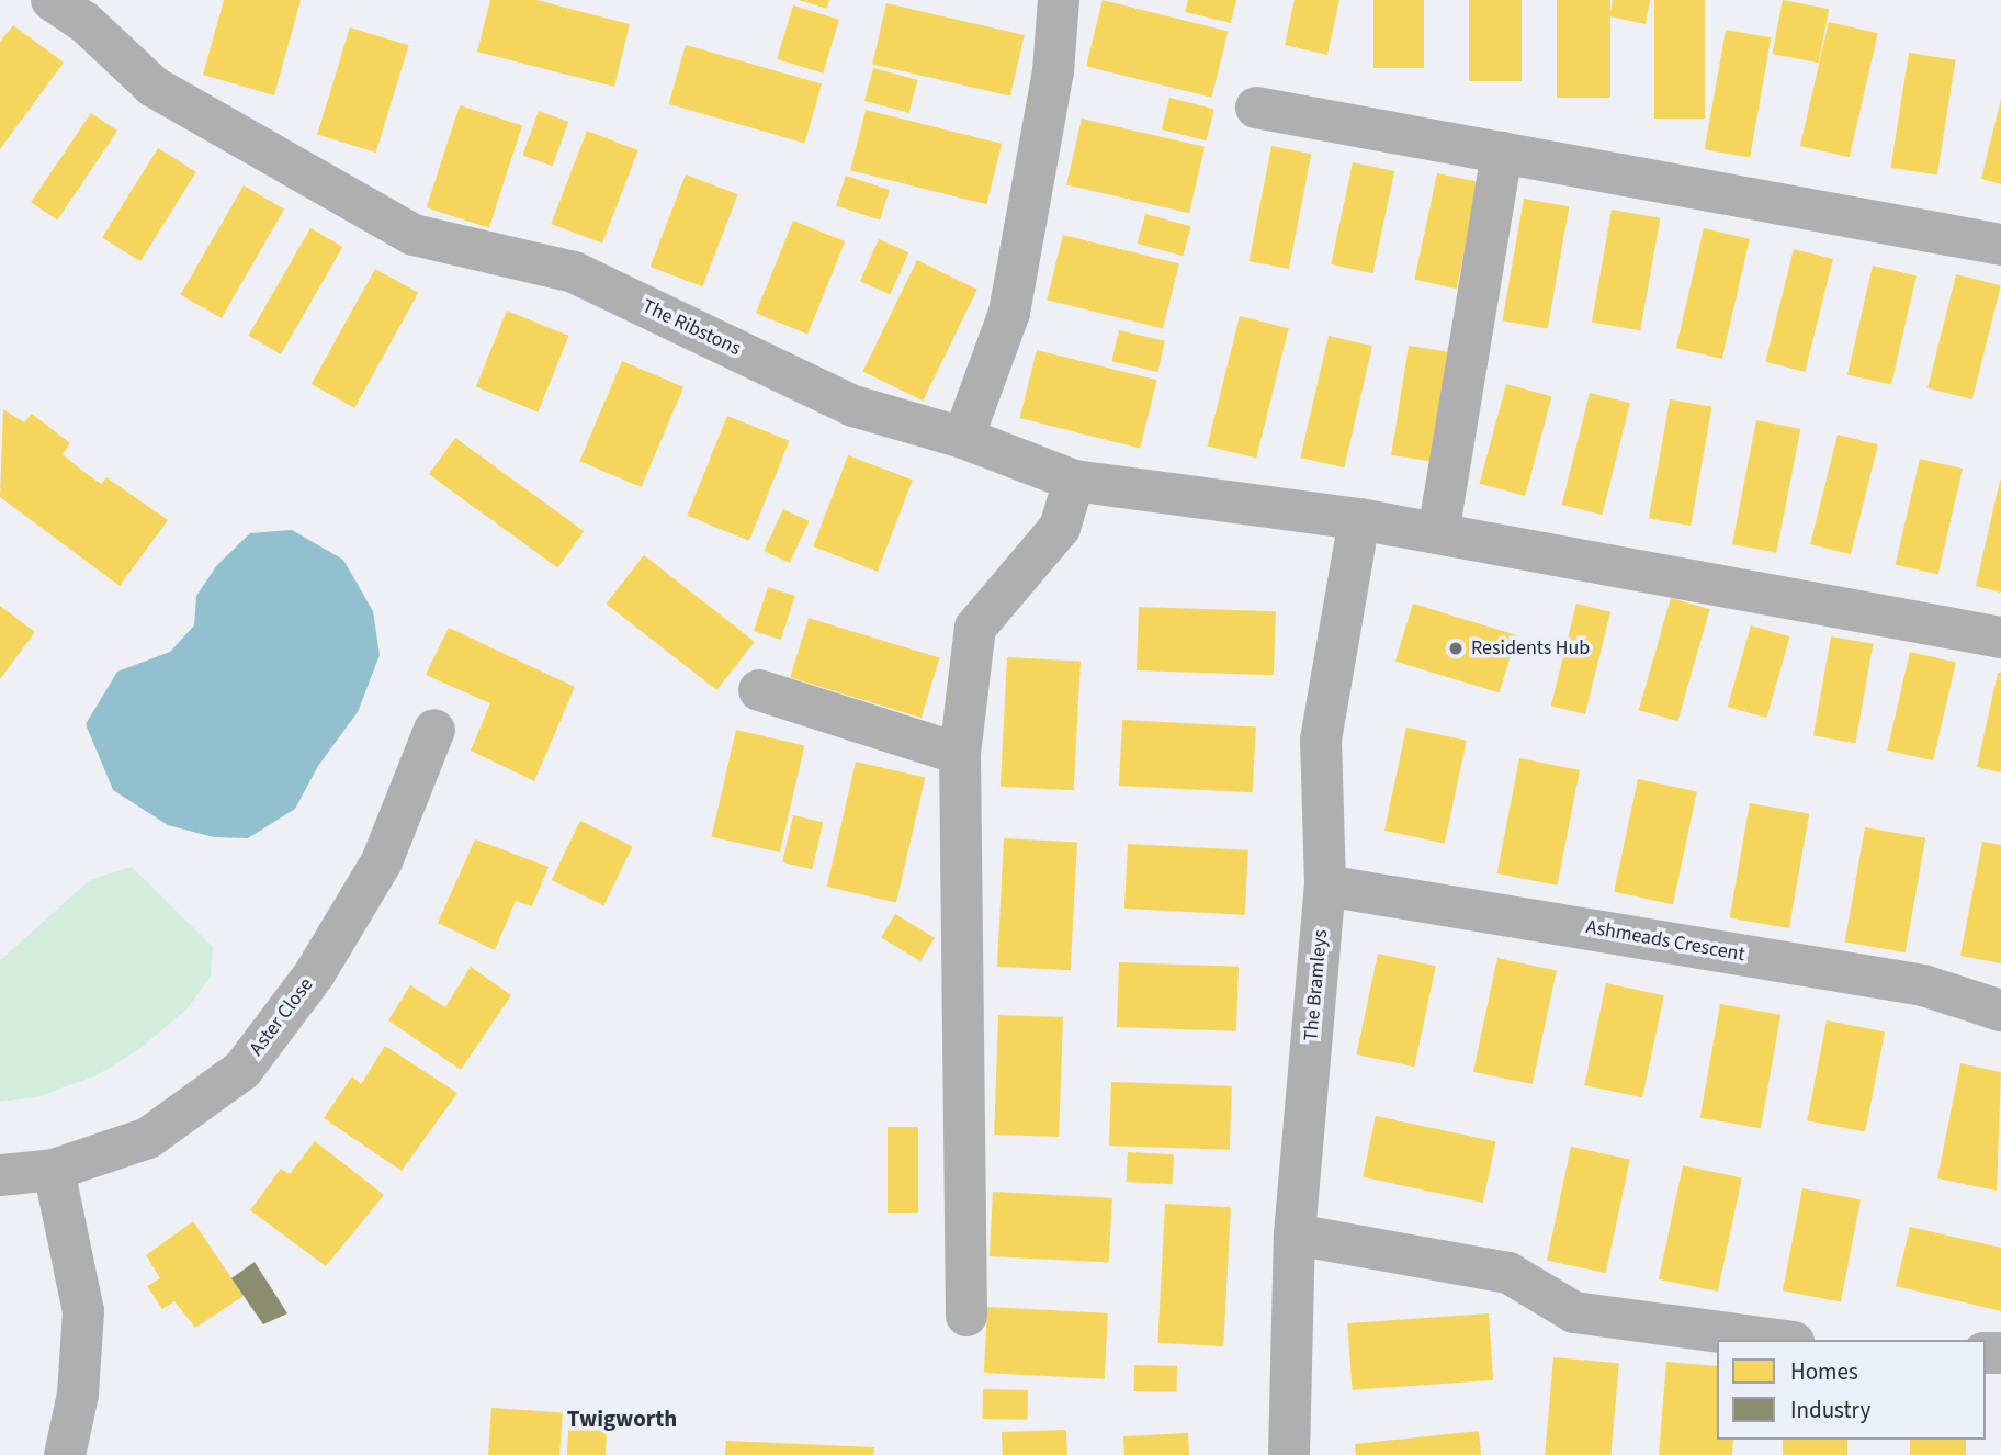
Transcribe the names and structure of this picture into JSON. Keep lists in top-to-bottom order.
{
  "streets": {
    "street": [
      "The Ribstons",
      "Ashmeads Crescent",
      "The Bramleys",
      "Aster Close"
    ]
  },
  "crossings": [
    ["The Ribstons", "The Bramleys"],
    ["Ashmeads Crescent", "The Bramleys"]
  ],
  "districts": ["Twigworth"],
  "places": ["Residents Hub"],
  "legend": ["Homes", "Industry"]
}
